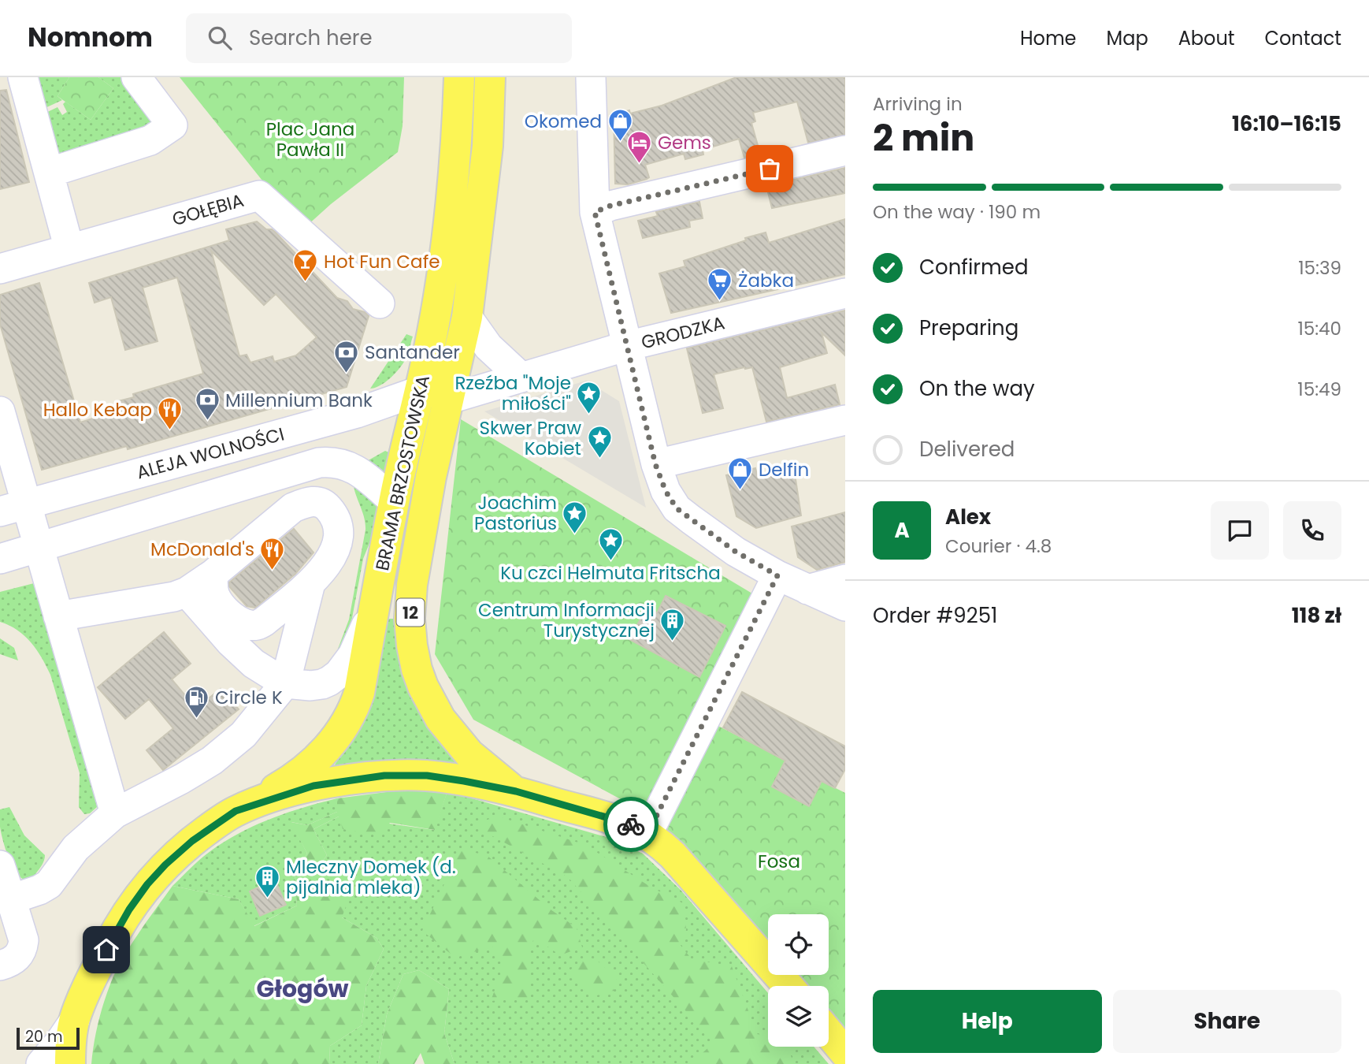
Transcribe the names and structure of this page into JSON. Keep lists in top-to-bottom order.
{
  "streets": {
    "main road": ["BRAMA BRZOSTOWSKA", "12"],
    "street": ["GOŁĘBIA", "GRODZKA", "ALEJA WOLNOŚCI"]
  },
  "crossings": [
    ["GRODZKA", "BRAMA BRZOSTOWSKA"],
    ["ALEJA WOLNOŚCI", "BRAMA BRZOSTOWSKA"],
    ["BRAMA BRZOSTOWSKA", "12"]
  ],
  "districts": ["Głogów"],
  "parks": ["Plac Jana Pawła II", "Fosa"],
  "places": {
    "shop": ["Okomed", "Delfin"],
    "hotel": ["Gems"],
    "bar": ["Hot Fun Cafe"],
    "supermarket": ["Żabka"],
    "bank": ["Santander", "Millennium Bank"],
    "place": [
      "Rzeźba \"Moje miłości\"",
      "Skwer Praw Kobiet",
      "Joachim Pastorius",
      "Ku czci Helmuta Fritscha"
    ],
    "restaurant": ["Hallo Kebap", "McDonald's"],
    "building": ["Centrum Informacji Turystycznej", "Mleczny Domek (d. pijalnia mleka)"],
    "fuel station": ["Circle K"]
  },
  "scale_bar": "20 m",
  "page": {
    "header": "Nomnom",
    "search": "Search here",
    "nav": [
      "Home",
      "Map",
      "About",
      "Contact"
    ],
    "heading": ["2 min", "Arriving in", "16:10–16:15"],
    "panel": [
      "Alex",
      "Courier · 4.8",
      "Order #9251",
      "118 zł"
    ],
    "bar": "On the way · 190 m",
    "list": [
      ["Confirmed", "15:39"],
      ["Preparing", "15:40"],
      ["On the way", "15:49"],
      "Delivered"
    ],
    "round": "A",
    "buttons": ["Help", "Share"],
    "scale": "20 m"
  }
}
